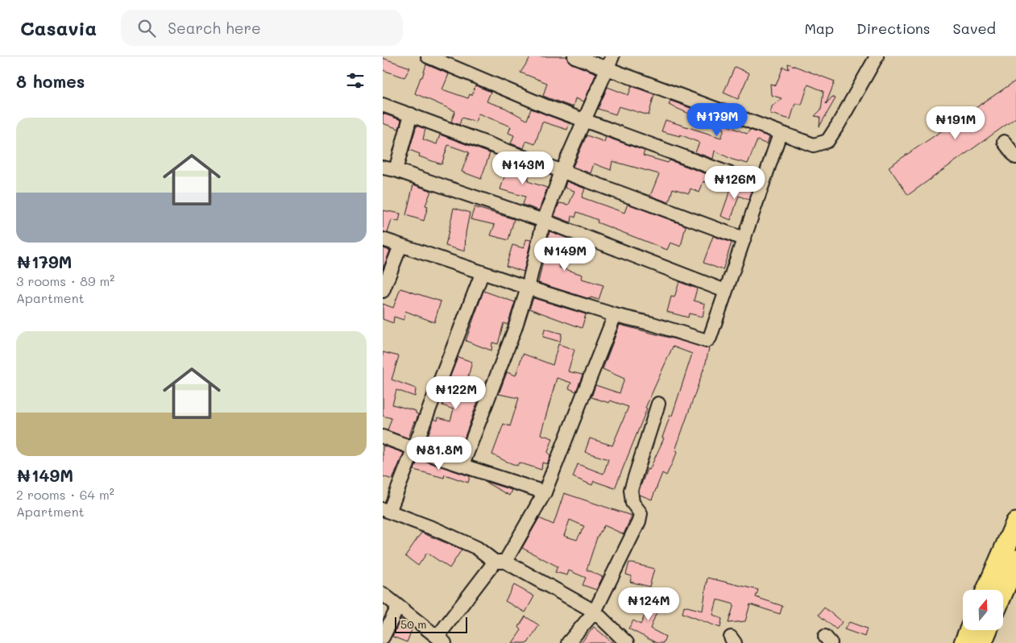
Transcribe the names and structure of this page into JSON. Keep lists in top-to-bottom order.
{
  "scale_bar": "50 m",
  "north": "top",
  "page": {
    "header": "Casavia",
    "search": "Search here",
    "nav": ["Map", "Directions", "Saved"],
    "heading": "8 homes",
    "price": [
      "₦179M",
      "₦191M",
      "₦143M",
      "₦126M",
      "₦149M",
      "₦122M",
      "₦81.8M",
      "₦124M"
    ],
    "list": [
      {
        "name": "₦179M",
        "note": "3 rooms · 89 m² · Apartment"
      },
      {
        "name": "₦149M",
        "note": "2 rooms · 64 m² · Apartment"
      }
    ],
    "scale": "50 m"
  }
}
